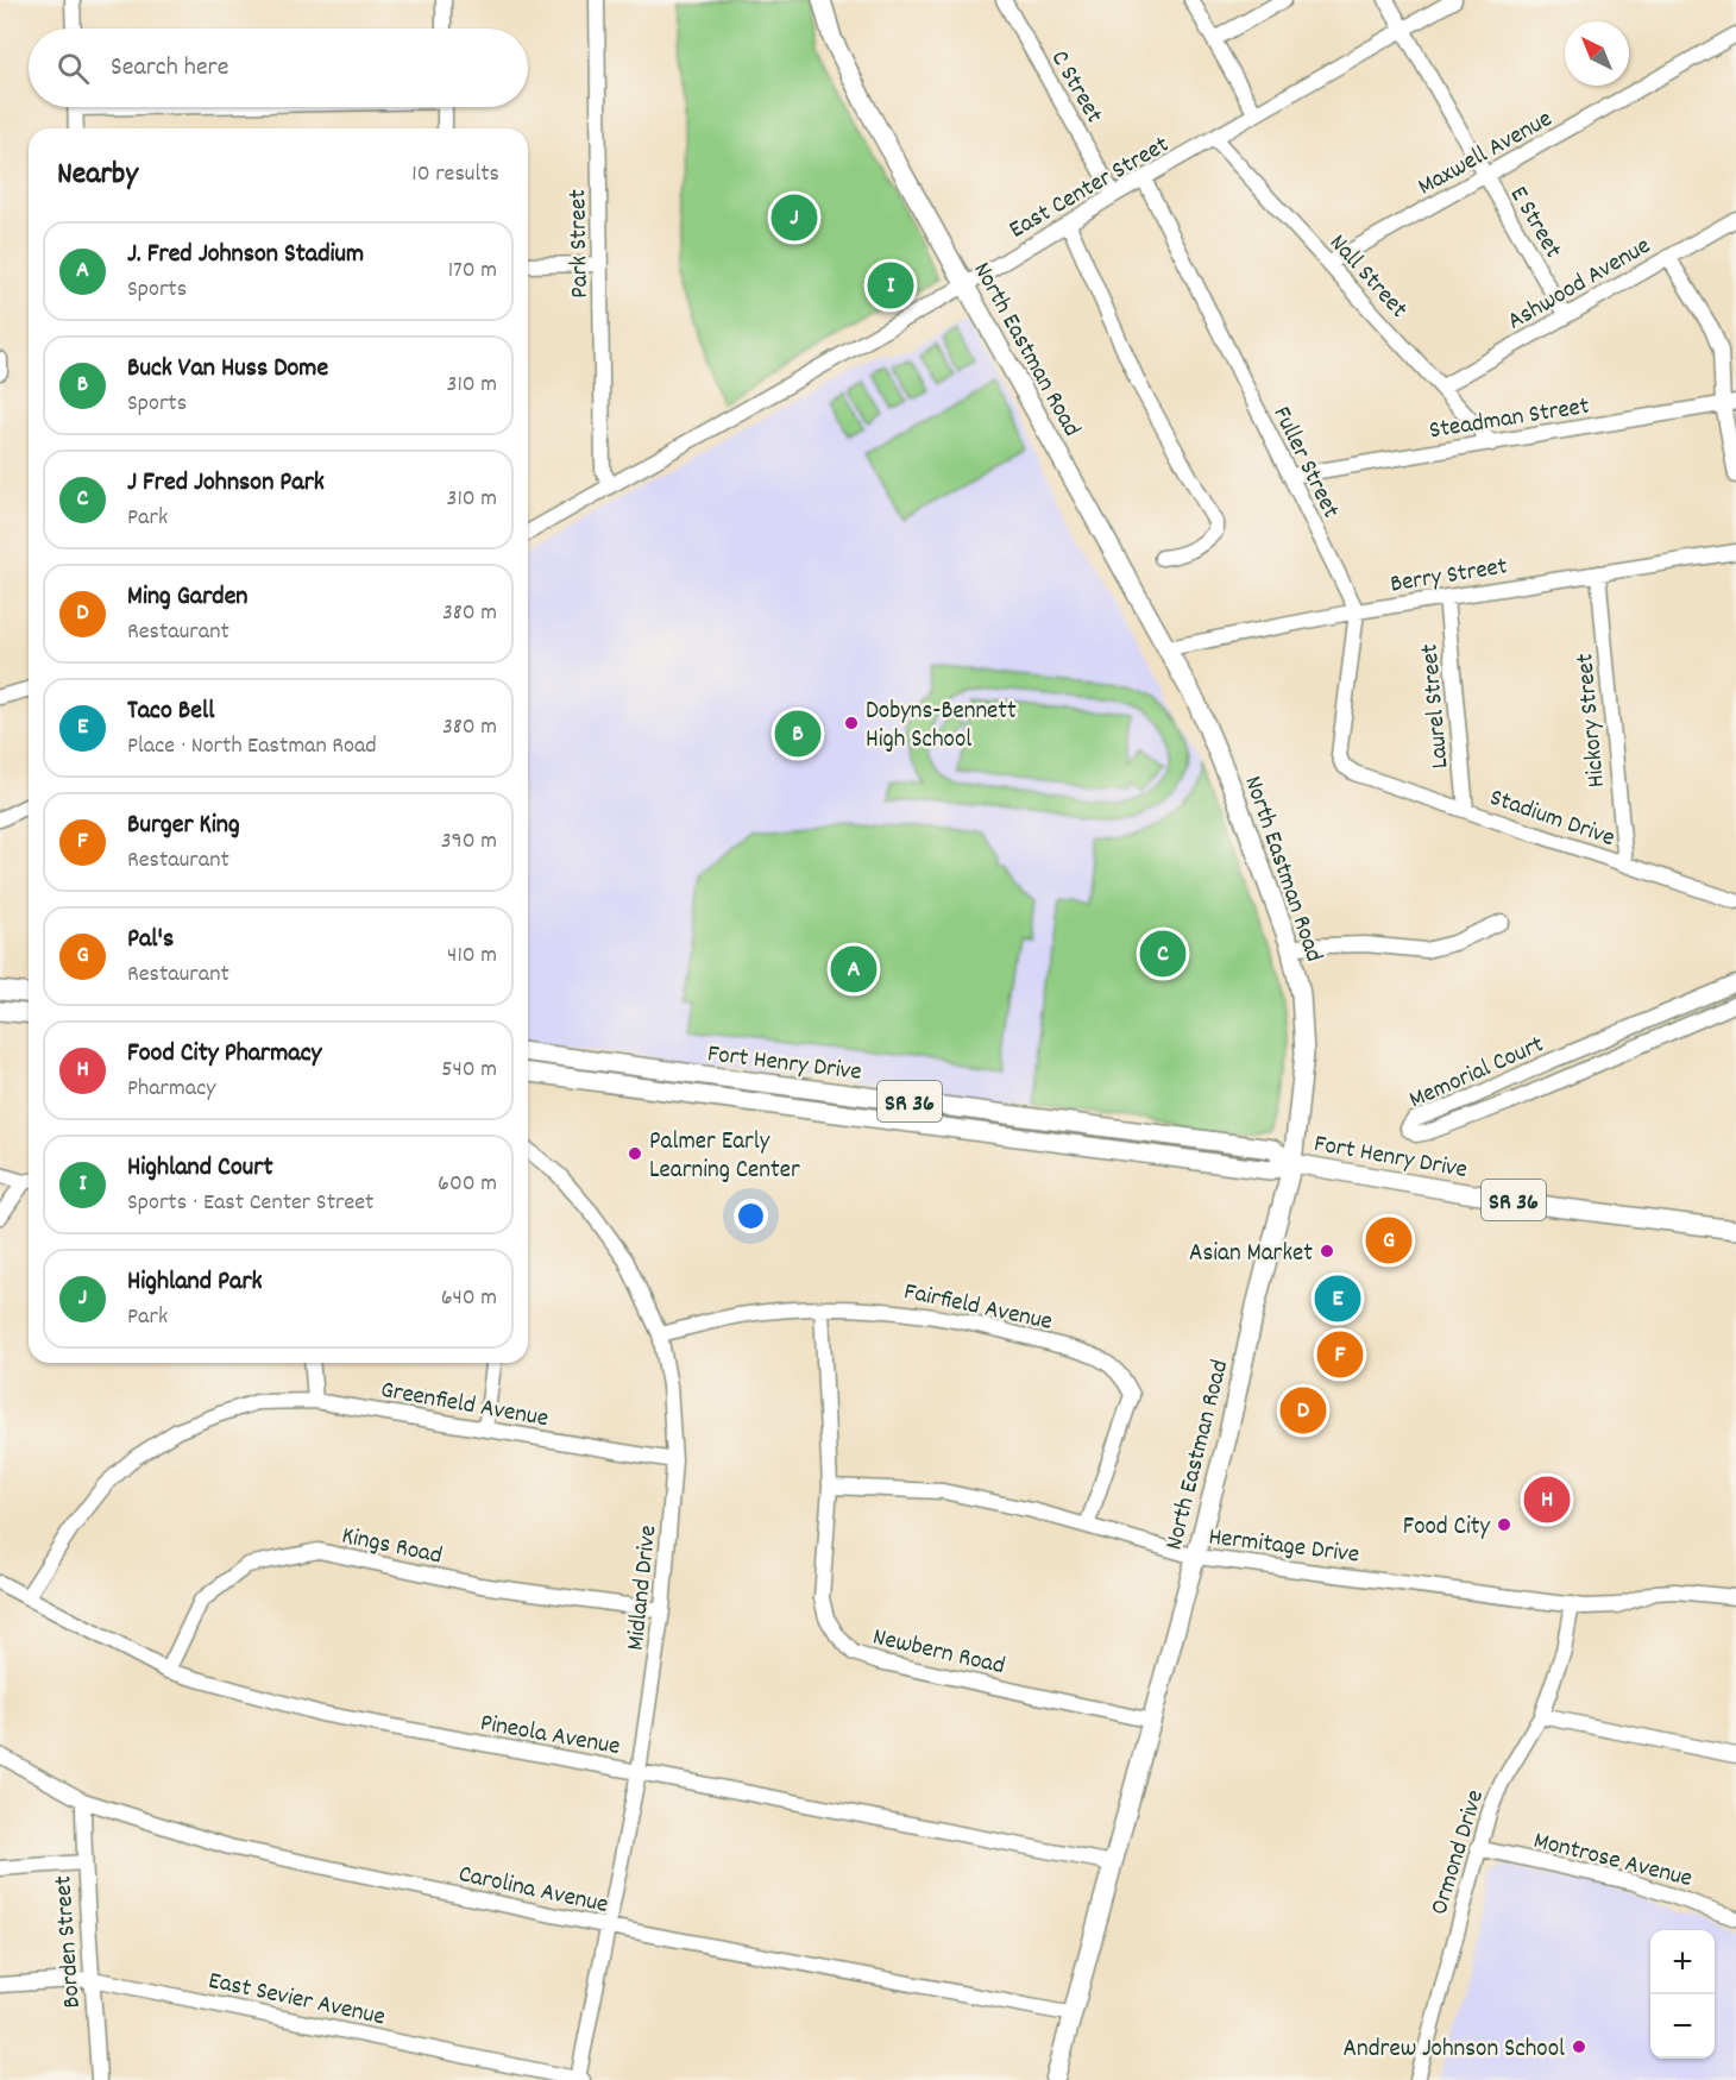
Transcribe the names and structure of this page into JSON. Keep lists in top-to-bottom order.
{
  "streets": {
    "main road": ["North Eastman Road", "Fort Henry Drive", "SR 36"],
    "street": [
      "C Street",
      "Maxwell Avenue",
      "East Center Street",
      "E Street",
      "Park Street",
      "Nall Street",
      "Ashwood Avenue",
      "Steadman Street",
      "Fuller Street",
      "Berry Street",
      "Laurel Street",
      "Hickory Street",
      "Stadium Drive",
      "Memorial Court",
      "Fairfield Avenue",
      "Greenfield Avenue",
      "Kings Road",
      "Hermitage Drive",
      "Midland Drive",
      "Newbern Road",
      "Pineola Avenue",
      "Ormond Drive",
      "Montrose Avenue",
      "Carolina Avenue",
      "Borden Street",
      "East Sevier Avenue"
    ]
  },
  "crossings": [
    ["C Street", "East Center Street"],
    ["Maxwell Avenue", "E Street"],
    ["Maxwell Avenue", "Nall Street"],
    ["East Center Street", "E Street"],
    ["East Center Street", "Park Street"],
    ["East Center Street", "Nall Street"],
    ["East Center Street", "North Eastman Road"],
    ["East Center Street", "Fuller Street"],
    ["E Street", "Ashwood Avenue"],
    ["Nall Street", "Ashwood Avenue"],
    ["Nall Street", "Steadman Street"],
    ["North Eastman Road", "Berry Street"],
    ["North Eastman Road", "Fort Henry Drive"],
    ["North Eastman Road", "Hermitage Drive"],
    ["North Eastman Road", "Newbern Road"],
    ["North Eastman Road", "Pineola Avenue"],
    ["North Eastman Road", "Carolina Avenue"],
    ["Steadman Street", "Fuller Street"],
    ["Fuller Street", "Berry Street"],
    ["Fuller Street", "Stadium Drive"],
    ["Berry Street", "Laurel Street"],
    ["Berry Street", "Hickory Street"],
    ["Berry Street", "Stadium Drive"],
    ["Laurel Street", "Stadium Drive"],
    ["Hickory Street", "Stadium Drive"],
    ["Fairfield Avenue", "Hermitage Drive"],
    ["Fairfield Avenue", "Midland Drive"],
    ["Fairfield Avenue", "Newbern Road"],
    ["Greenfield Avenue", "Midland Drive"],
    ["Greenfield Avenue", "Pineola Avenue"],
    ["Kings Road", "Midland Drive"],
    ["Kings Road", "Pineola Avenue"],
    ["Hermitage Drive", "Newbern Road"],
    ["Hermitage Drive", "Ormond Drive"],
    ["Midland Drive", "Pineola Avenue"],
    ["Midland Drive", "Carolina Avenue"],
    ["Midland Drive", "East Sevier Avenue"],
    ["Ormond Drive", "Montrose Avenue"],
    ["Carolina Avenue", "Borden Street"],
    ["Borden Street", "East Sevier Avenue"]
  ],
  "places": [
    "Dobyns-Bennett High School",
    "Palmer Early Learning Center",
    "Asian Market",
    "Food City",
    "Andrew Johnson School"
  ],
  "north": "top left",
  "page": {
    "search": "Search here",
    "heading": ["Nearby", "10 results"],
    "pins": [
      "J",
      "I",
      "B",
      "C",
      "A",
      "G",
      "E",
      "F",
      "D",
      "H"
    ],
    "list": [
      {
        "mark": "A",
        "name": "J. Fred Johnson Stadium",
        "note": "Sports",
        "value": "170 m"
      },
      {
        "mark": "B",
        "name": "Buck Van Huss Dome",
        "note": "Sports",
        "value": "310 m"
      },
      {
        "mark": "C",
        "name": "J Fred Johnson Park",
        "note": "Park",
        "value": "310 m"
      },
      {
        "mark": "D",
        "name": "Ming Garden",
        "note": "Restaurant",
        "value": "380 m"
      },
      {
        "mark": "E",
        "name": "Taco Bell",
        "note": "Place · North Eastman Road",
        "value": "380 m"
      },
      {
        "mark": "F",
        "name": "Burger King",
        "note": "Restaurant",
        "value": "390 m"
      },
      {
        "mark": "G",
        "name": "Pal's",
        "note": "Restaurant",
        "value": "410 m"
      },
      {
        "mark": "H",
        "name": "Food City Pharmacy",
        "note": "Pharmacy",
        "value": "540 m"
      },
      {
        "mark": "I",
        "name": "Highland Court",
        "note": "Sports · East Center Street",
        "value": "600 m"
      },
      {
        "mark": "J",
        "name": "Highland Park",
        "note": "Park",
        "value": "640 m"
      }
    ],
    "map_buttons": ["+", "−"]
  }
}
